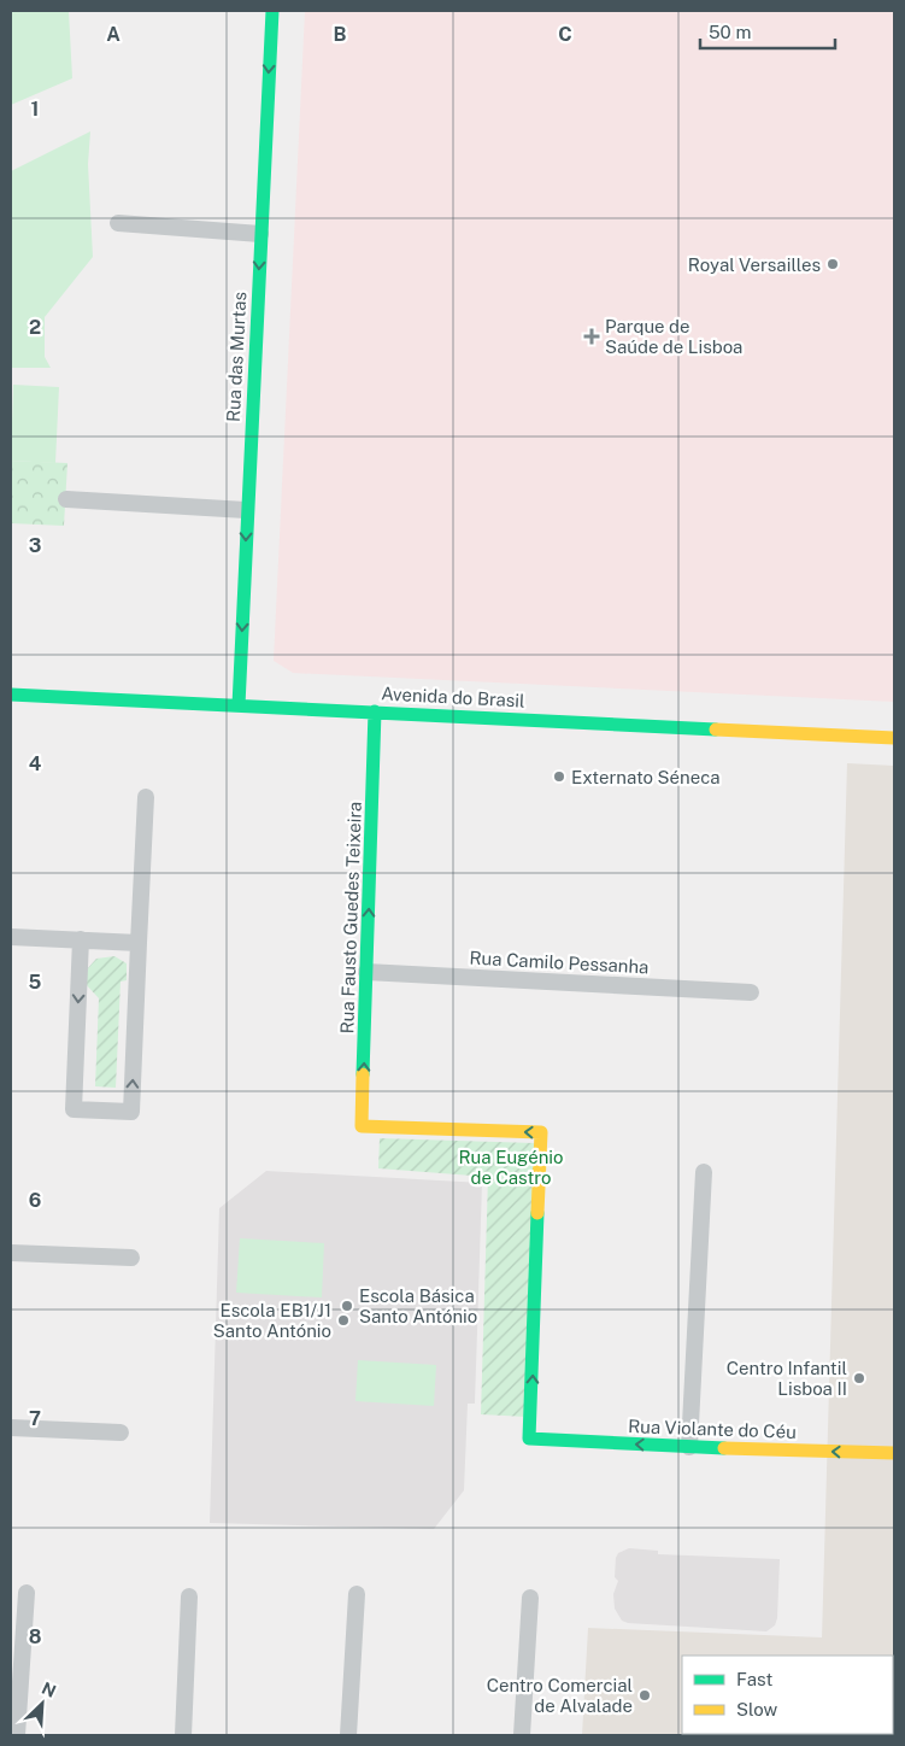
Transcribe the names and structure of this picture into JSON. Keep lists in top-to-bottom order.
{
  "streets": {
    "street": [
      "Rua das Murtas",
      "Avenida do Brasil",
      "Rua Fausto Guedes Teixeira",
      "Rua Camilo Pessanha",
      "Rua Violante do Céu"
    ]
  },
  "crossings": [
    ["Rua das Murtas", "Avenida do Brasil"],
    ["Avenida do Brasil", "Rua Fausto Guedes Teixeira"],
    ["Rua Fausto Guedes Teixeira", "Rua Camilo Pessanha"],
    ["Rua Fausto Guedes Teixeira", "Rua Violante do Céu"]
  ],
  "one_way": ["Rua das Murtas", "Rua Fausto Guedes Teixeira", "Rua Violante do Céu"],
  "parks": ["Rua Eugénio de Castro"],
  "places": {
    "other": [
      "Royal Versailles",
      "Externato Séneca",
      "Escola Básica Santo António",
      "Escola EB1/J1 Santo António",
      "Centro Infantil Lisboa II",
      "Centro Comercial de Alvalade"
    ],
    "health": ["Parque de Saúde de Lisboa"]
  },
  "legend": ["Fast", "Slow"],
  "scale_bar": "50 m",
  "north": "top right",
  "grid": {
    "columns": ["A", "B", "C"],
    "rows": [
      "1",
      "2",
      "3",
      "4",
      "5",
      "6",
      "7",
      "8"
    ]
  }
}
